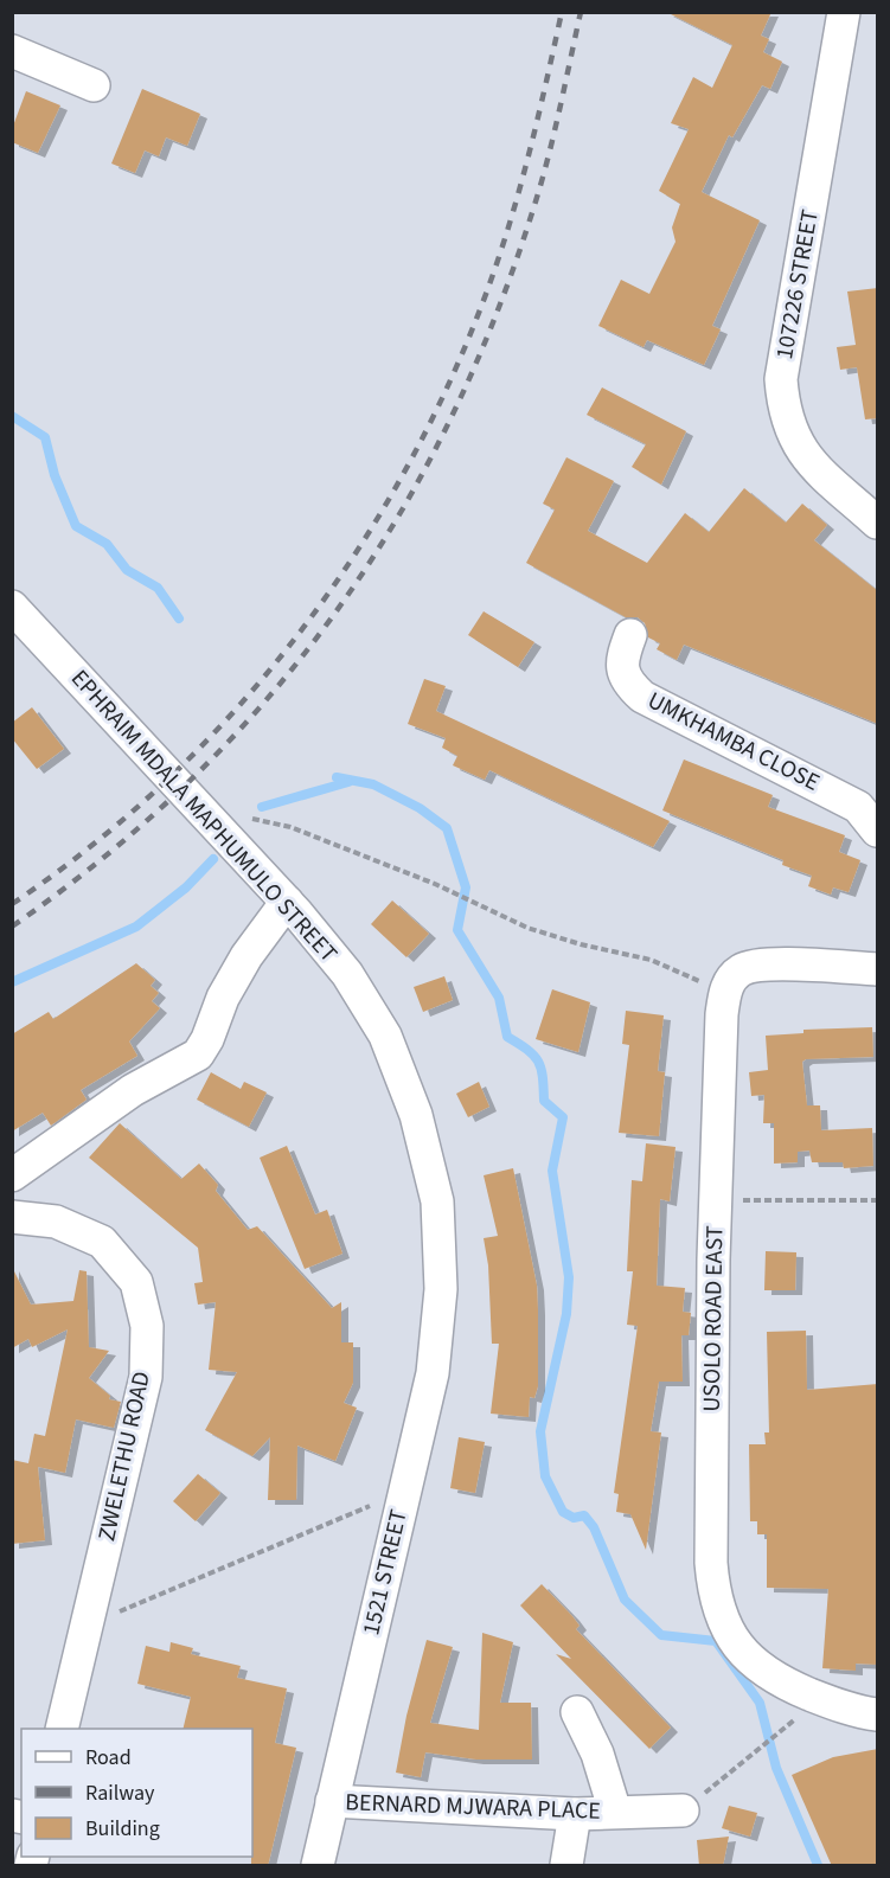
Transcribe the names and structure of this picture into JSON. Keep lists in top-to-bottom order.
{
  "streets": {
    "street": [
      "107226 STREET",
      "UMKHAMBA CLOSE",
      "EPHRAIM MDALA MAPHUMULO STREET",
      "USOLO ROAD EAST",
      "ZWELETHU ROAD",
      "1521 STREET",
      "BERNARD MJWARA PLACE"
    ]
  },
  "crossings": [
    ["EPHRAIM MDALA MAPHUMULO STREET", "1521 STREET"],
    ["ZWELETHU ROAD", "1521 STREET"],
    ["1521 STREET", "BERNARD MJWARA PLACE"]
  ],
  "legend": ["Road", "Railway", "Building"]
}
